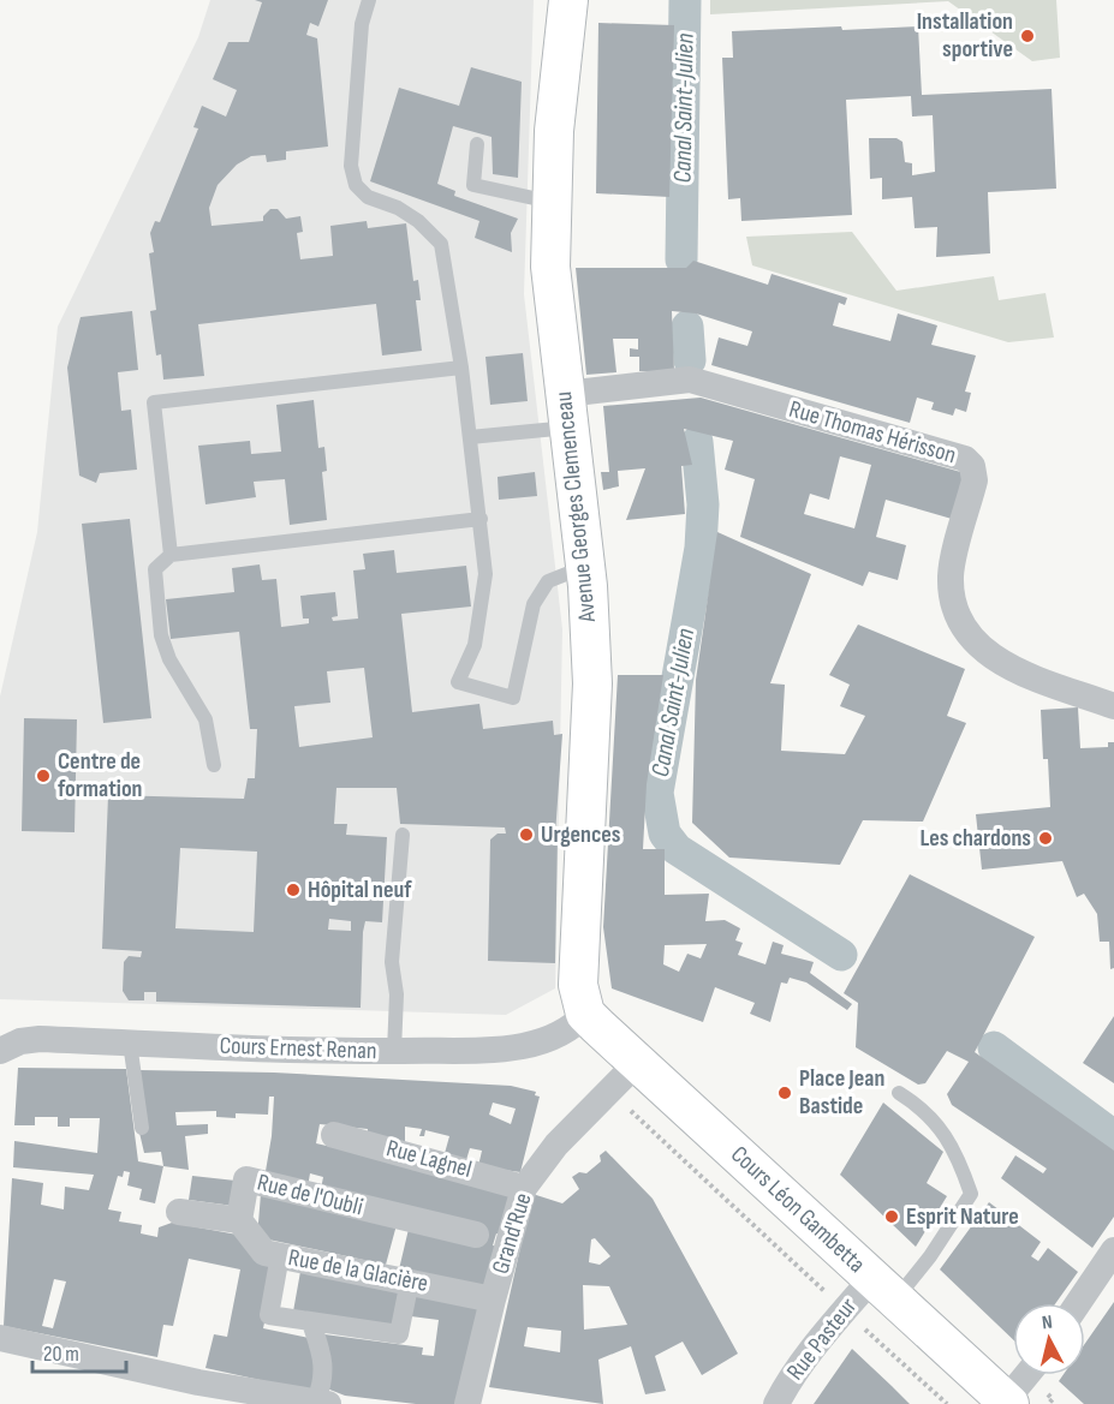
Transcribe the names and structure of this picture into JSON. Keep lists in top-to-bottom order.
{
  "streets": {
    "main road": ["Avenue Georges Clemenceau", "Cours Léon Gambetta"],
    "street": [
      "Rue Thomas Hérisson",
      "Cours Ernest Renan",
      "Rue Lagnel",
      "Rue de l'Oubli",
      "Grand'Rue",
      "Rue de la Glacière",
      "Rue Pasteur"
    ]
  },
  "crossings": [
    ["Rue Thomas Hérisson", "Avenue Georges Clemenceau"],
    ["Avenue Georges Clemenceau", "Cours Ernest Renan"],
    ["Avenue Georges Clemenceau", "Cours Léon Gambetta"],
    ["Cours Ernest Renan", "Cours Léon Gambetta"],
    ["Rue Lagnel", "Grand'Rue"],
    ["Rue de l'Oubli", "Grand'Rue"],
    ["Rue de l'Oubli", "Rue de la Glacière"],
    ["Cours Léon Gambetta", "Grand'Rue"],
    ["Cours Léon Gambetta", "Rue Pasteur"],
    ["Grand'Rue", "Rue de la Glacière"]
  ],
  "water": ["Canal Saint-Julien"],
  "places": [
    "Installation sportive",
    "Centre de formation",
    "Urgences",
    "Les chardons",
    "Hôpital neuf",
    "Place Jean Bastide",
    "Esprit Nature"
  ],
  "scale_bar": "20 m",
  "north": "top"
}
